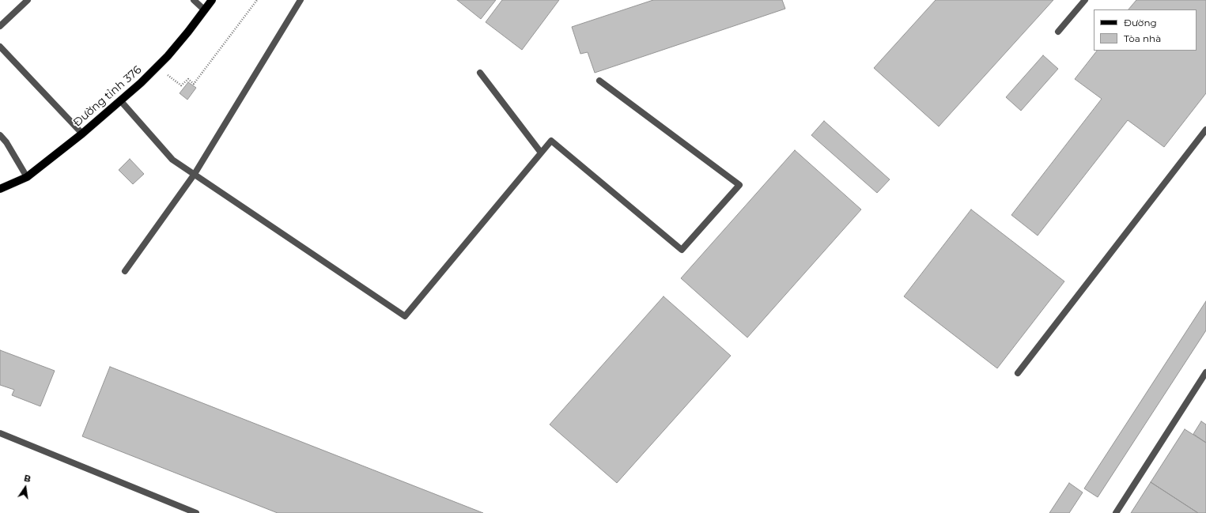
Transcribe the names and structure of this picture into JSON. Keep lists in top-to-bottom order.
{
  "streets": {
    "main road": ["Đường tỉnh 376"]
  },
  "legend": ["Đường", "Tòa nhà"],
  "north": "top"
}
